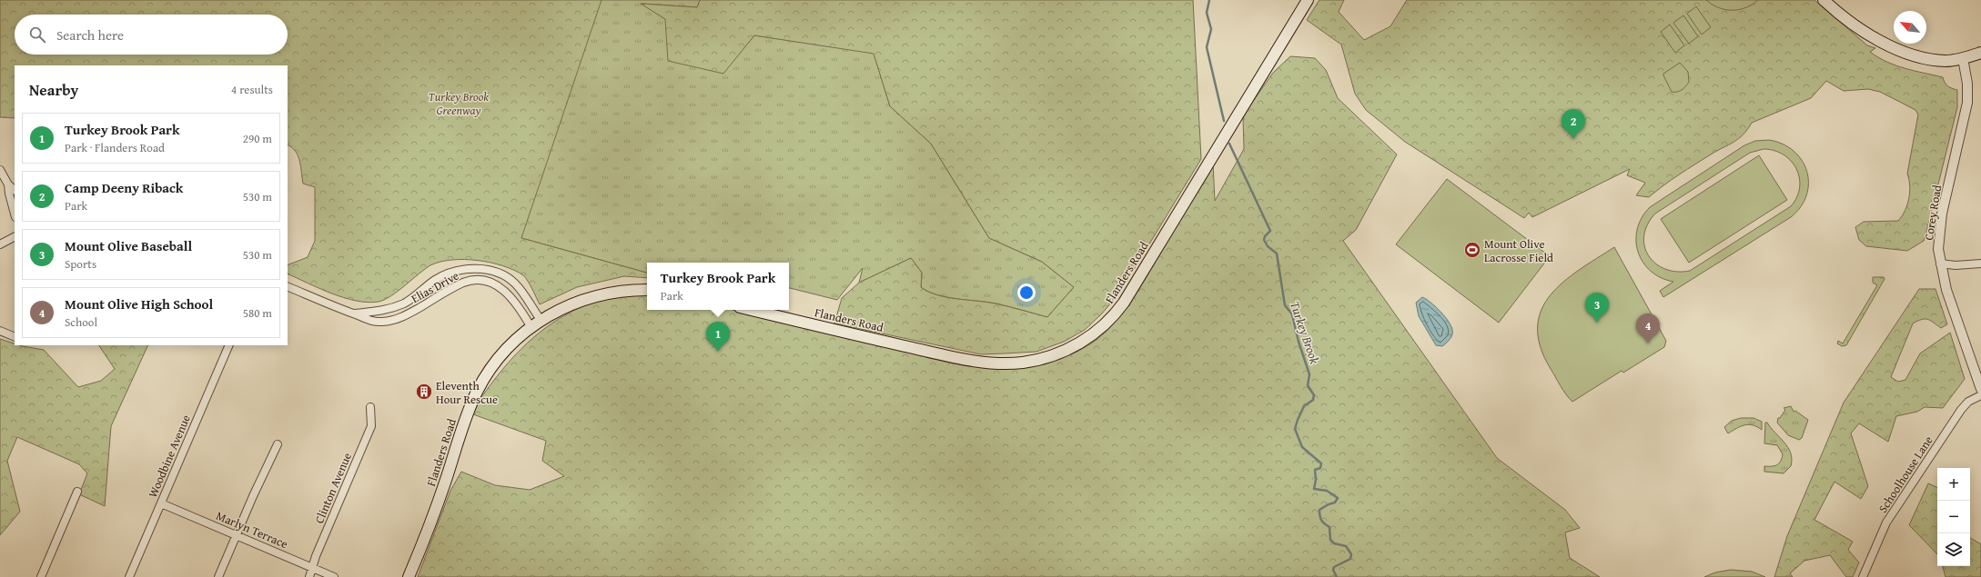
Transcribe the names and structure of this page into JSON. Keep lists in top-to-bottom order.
{
  "streets": {
    "main road": ["Flanders Road"],
    "street": [
      "Corey Road",
      "Elias Drive",
      "Woodbine Avenue",
      "Schoolhouse Lane",
      "Clinton Avenue",
      "Marlyn Terrace"
    ]
  },
  "crossings": [
    ["Flanders Road", "Elias Drive"],
    ["Woodbine Avenue", "Marlyn Terrace"],
    ["Clinton Avenue", "Marlyn Terrace"]
  ],
  "water": ["Turkey Brook"],
  "parks": ["Turkey Brook Greenway"],
  "places": {
    "sports": ["Mount Olive Lacrosse Field"],
    "building": ["Eleventh Hour Rescue"]
  },
  "north": "top left",
  "page": {
    "search": "Search here",
    "heading": ["Nearby", "4 results"],
    "pins": [
      "2",
      "3",
      "4",
      "1"
    ],
    "list": [
      {
        "mark": "1",
        "name": "Turkey Brook Park",
        "note": "Park · Flanders Road",
        "value": "290 m"
      },
      {
        "mark": "2",
        "name": "Camp Deeny Riback",
        "note": "Park",
        "value": "530 m"
      },
      {
        "mark": "3",
        "name": "Mount Olive Baseball",
        "note": "Sports",
        "value": "530 m"
      },
      {
        "mark": "4",
        "name": "Mount Olive High School",
        "note": "School",
        "value": "580 m"
      }
    ],
    "popup": ["Turkey Brook Park", "Park"],
    "map_buttons": ["+", "−"]
  }
}
